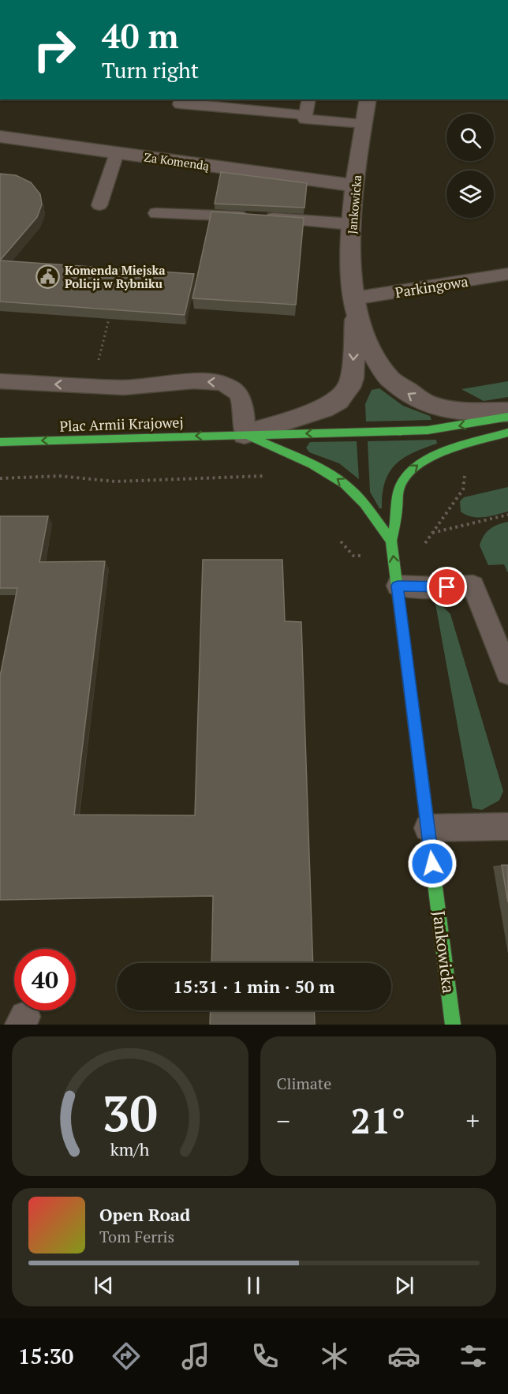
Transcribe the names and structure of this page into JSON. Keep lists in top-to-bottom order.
{
  "streets": {
    "street": ["Za Komendą", "Jankowicka", "Plac Armii Krajowej"],
    "lane": ["Parkingowa"]
  },
  "crossings": [
    ["Za Komendą", "Jankowicka"],
    ["Jankowicka", "Parkingowa"]
  ],
  "one_way": ["Plac Armii Krajowej"],
  "places": {
    "public building": ["Komenda Miejska Policji w Rybniku"]
  },
  "page": {
    "turn": ["40 m", "Turn right"],
    "limit": "40",
    "trip": "15:31 · 1 min · 50 m",
    "tile": "Climate",
    "heat": ["−", "21°", "+"],
    "song": ["Open Road", "Tom Ferris"],
    "tabs": "15:30",
    "gauge": ["30", "km/h"]
  }
}
